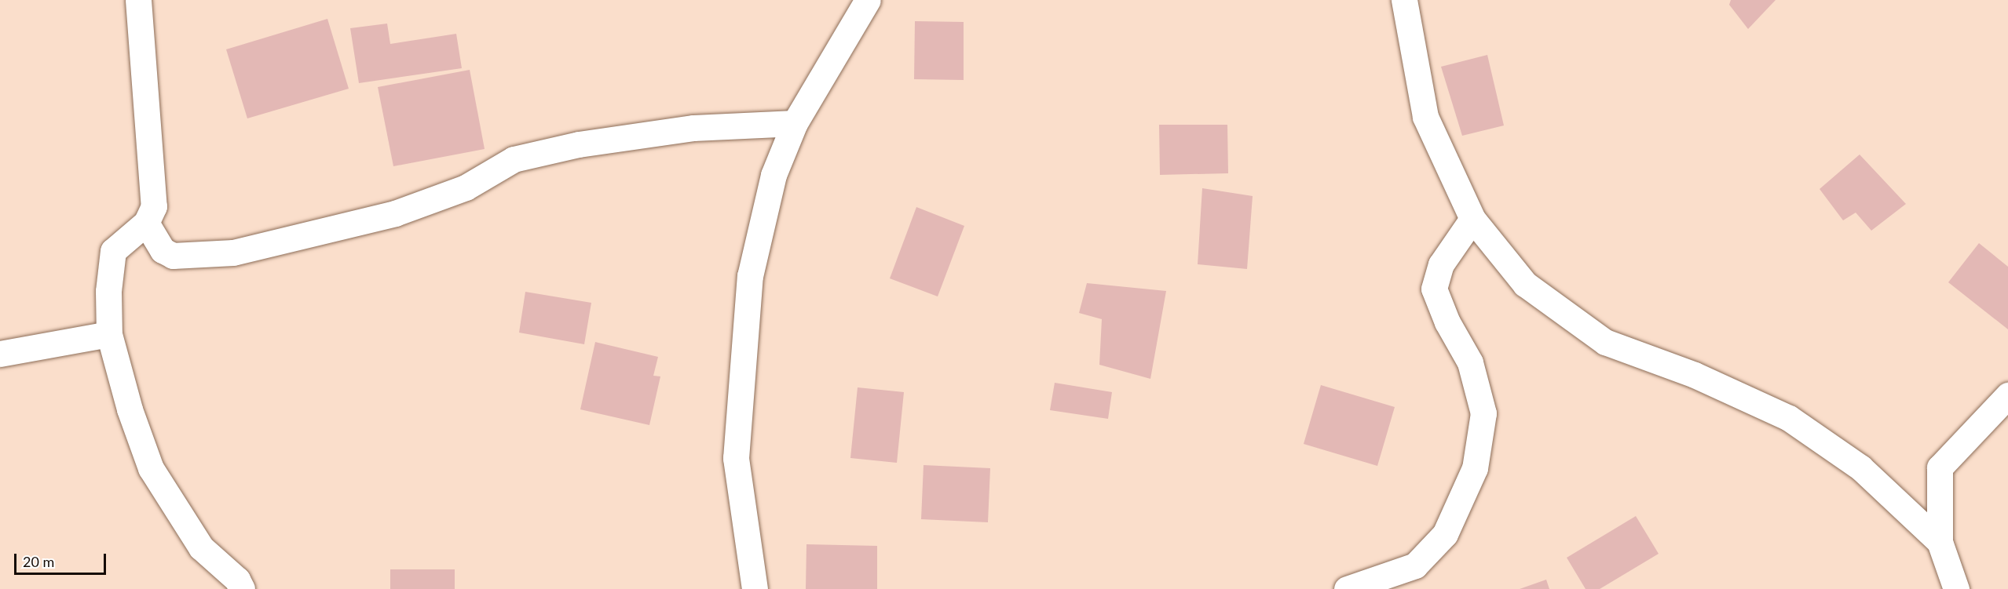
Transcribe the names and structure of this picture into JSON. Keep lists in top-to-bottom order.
{
  "scale_bar": "20 m"
}
